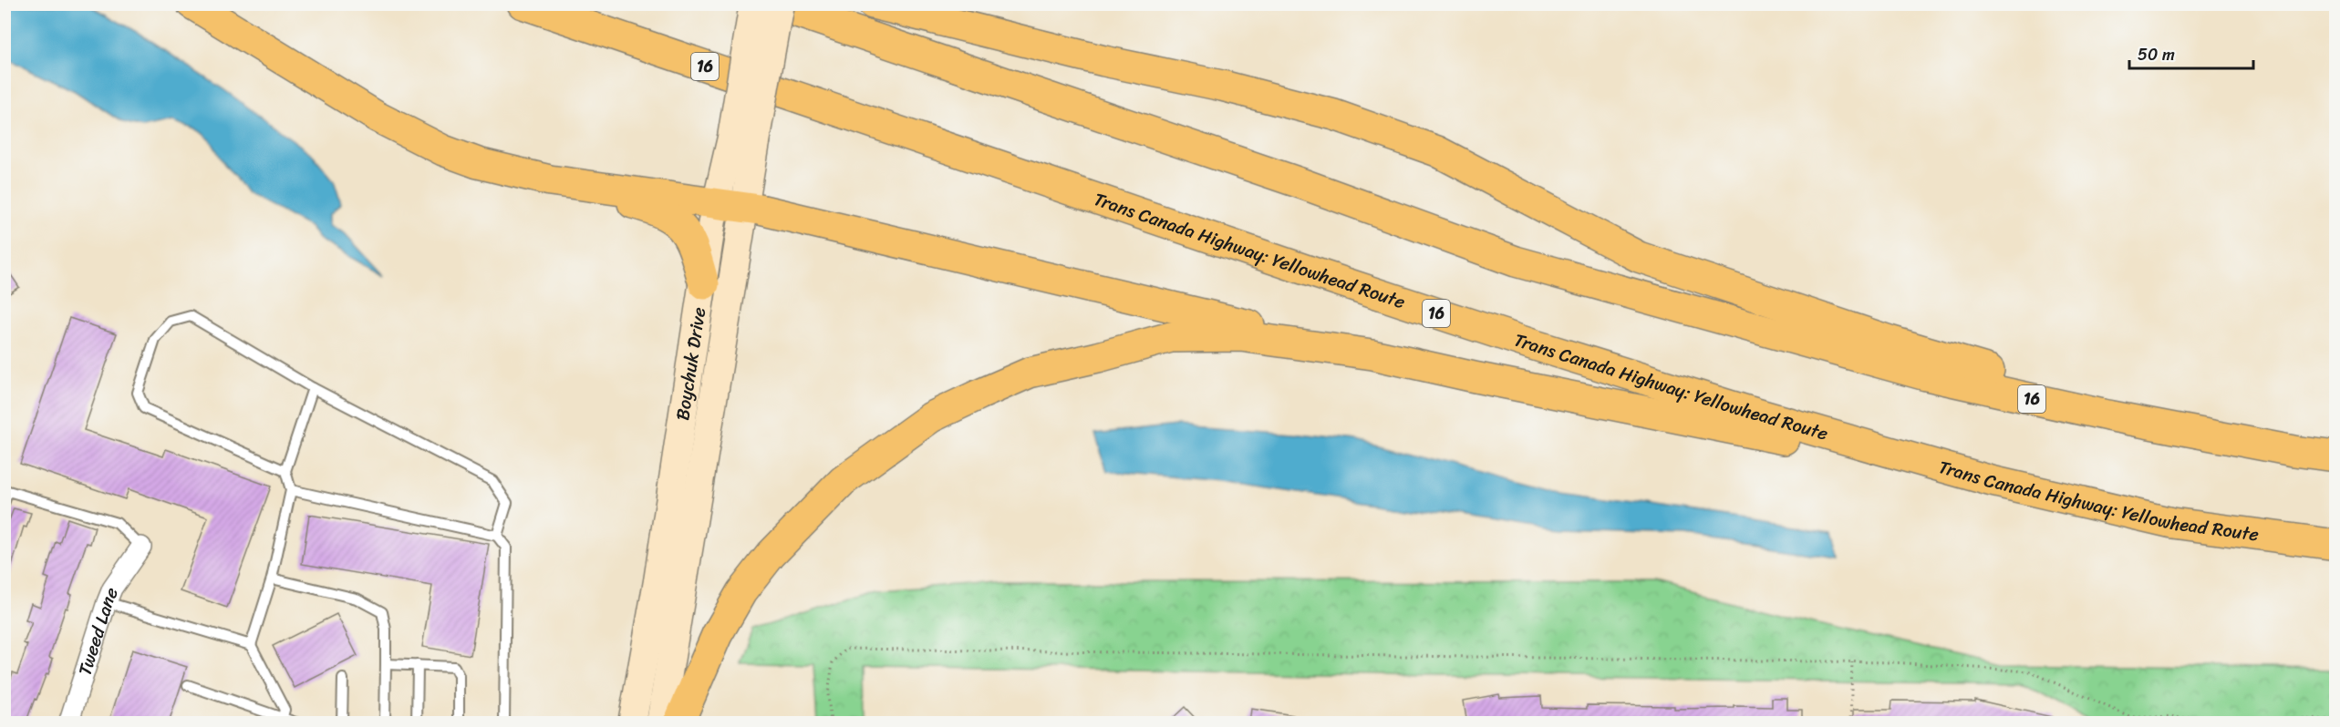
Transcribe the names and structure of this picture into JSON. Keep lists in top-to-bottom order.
{
  "streets": {
    "highway": ["16", "Trans Canada Highway: Yellowhead Route"],
    "main road": ["Boychuk Drive"],
    "street": ["Tweed Lane"]
  },
  "scale_bar": "50 m"
}
